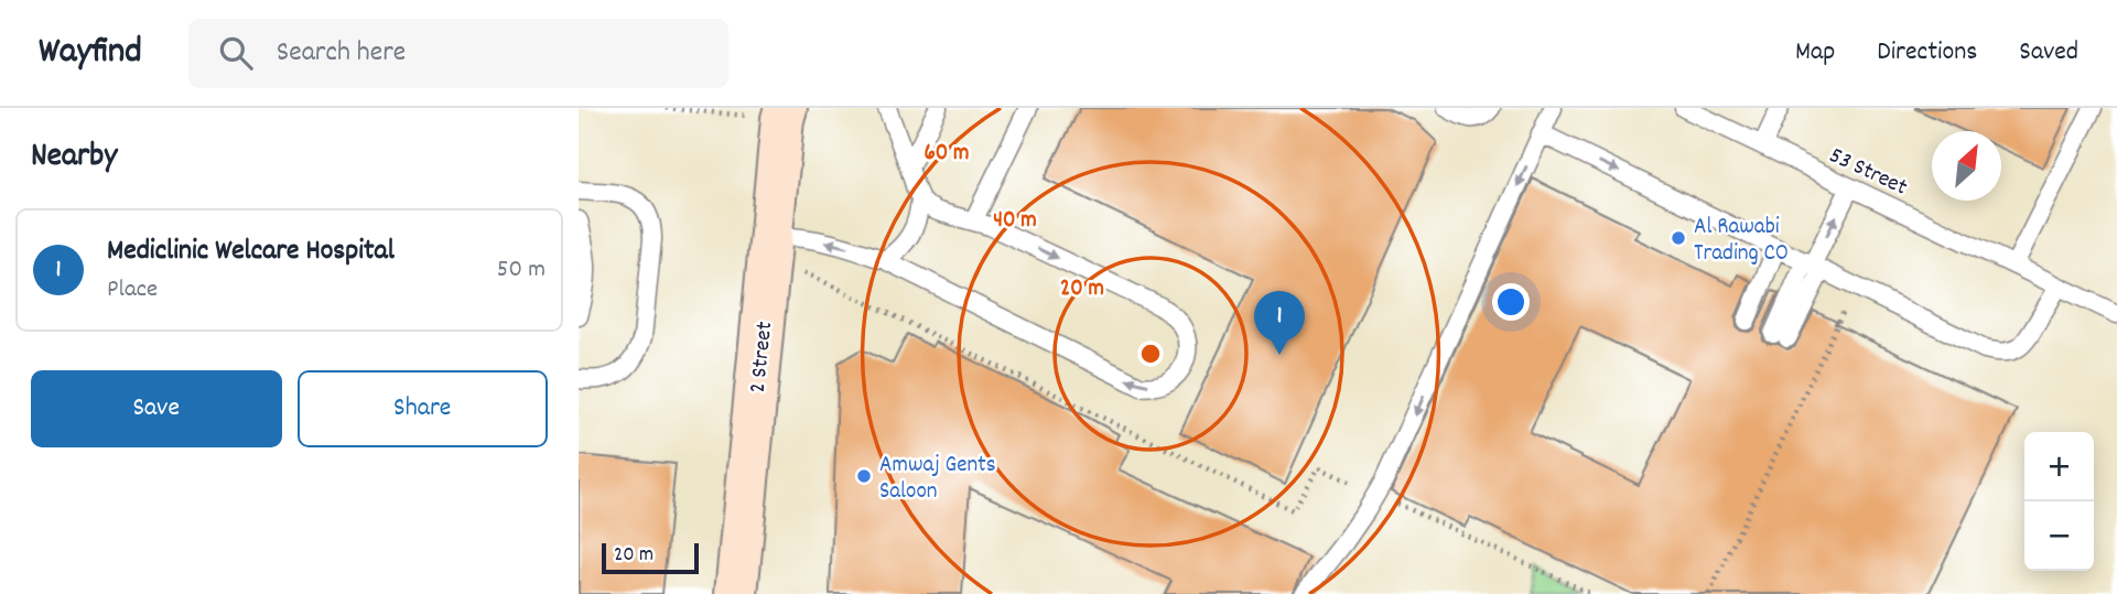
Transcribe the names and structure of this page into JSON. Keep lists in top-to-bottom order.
{
  "streets": {
    "street": ["2 Street"],
    "lane": ["53 Street"]
  },
  "places": ["Al Rawabi Trading CO", "Amwaj Gents Saloon"],
  "scale_bar": "20 m",
  "north": "top right",
  "page": {
    "header": "Wayfind",
    "search": "Search here",
    "nav": ["Map", "Directions", "Saved"],
    "heading": "Nearby",
    "list": [
      {
        "mark": "1",
        "name": "Mediclinic Welcare Hospital",
        "note": "Place",
        "value": "50 m"
      }
    ],
    "pins": "1",
    "buttons": ["Save", "Share"],
    "map_buttons": ["+", "−"],
    "scale": "20 m"
  },
  "rings": ["60 m", "40 m", "20 m"]
}
